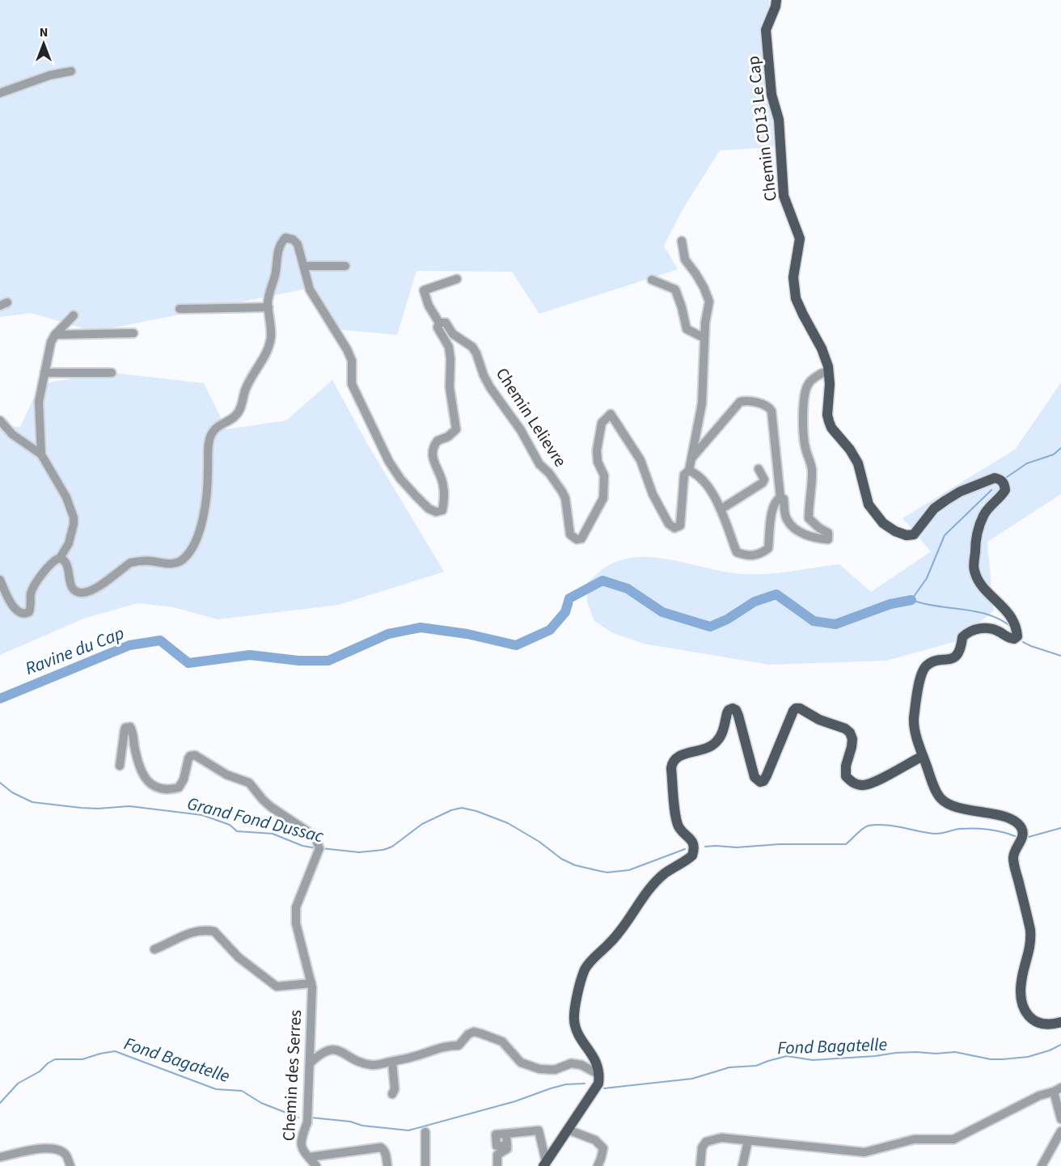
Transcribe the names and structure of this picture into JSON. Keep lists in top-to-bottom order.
{
  "streets": {
    "main road": ["Chemin CD13 Le Cap"],
    "street": ["Chemin Lelievre", "Chemin des Serres"]
  },
  "water": ["Ravine du Cap", "Grand Fond Dussac", "Fond Bagatelle"],
  "north": "top"
}
